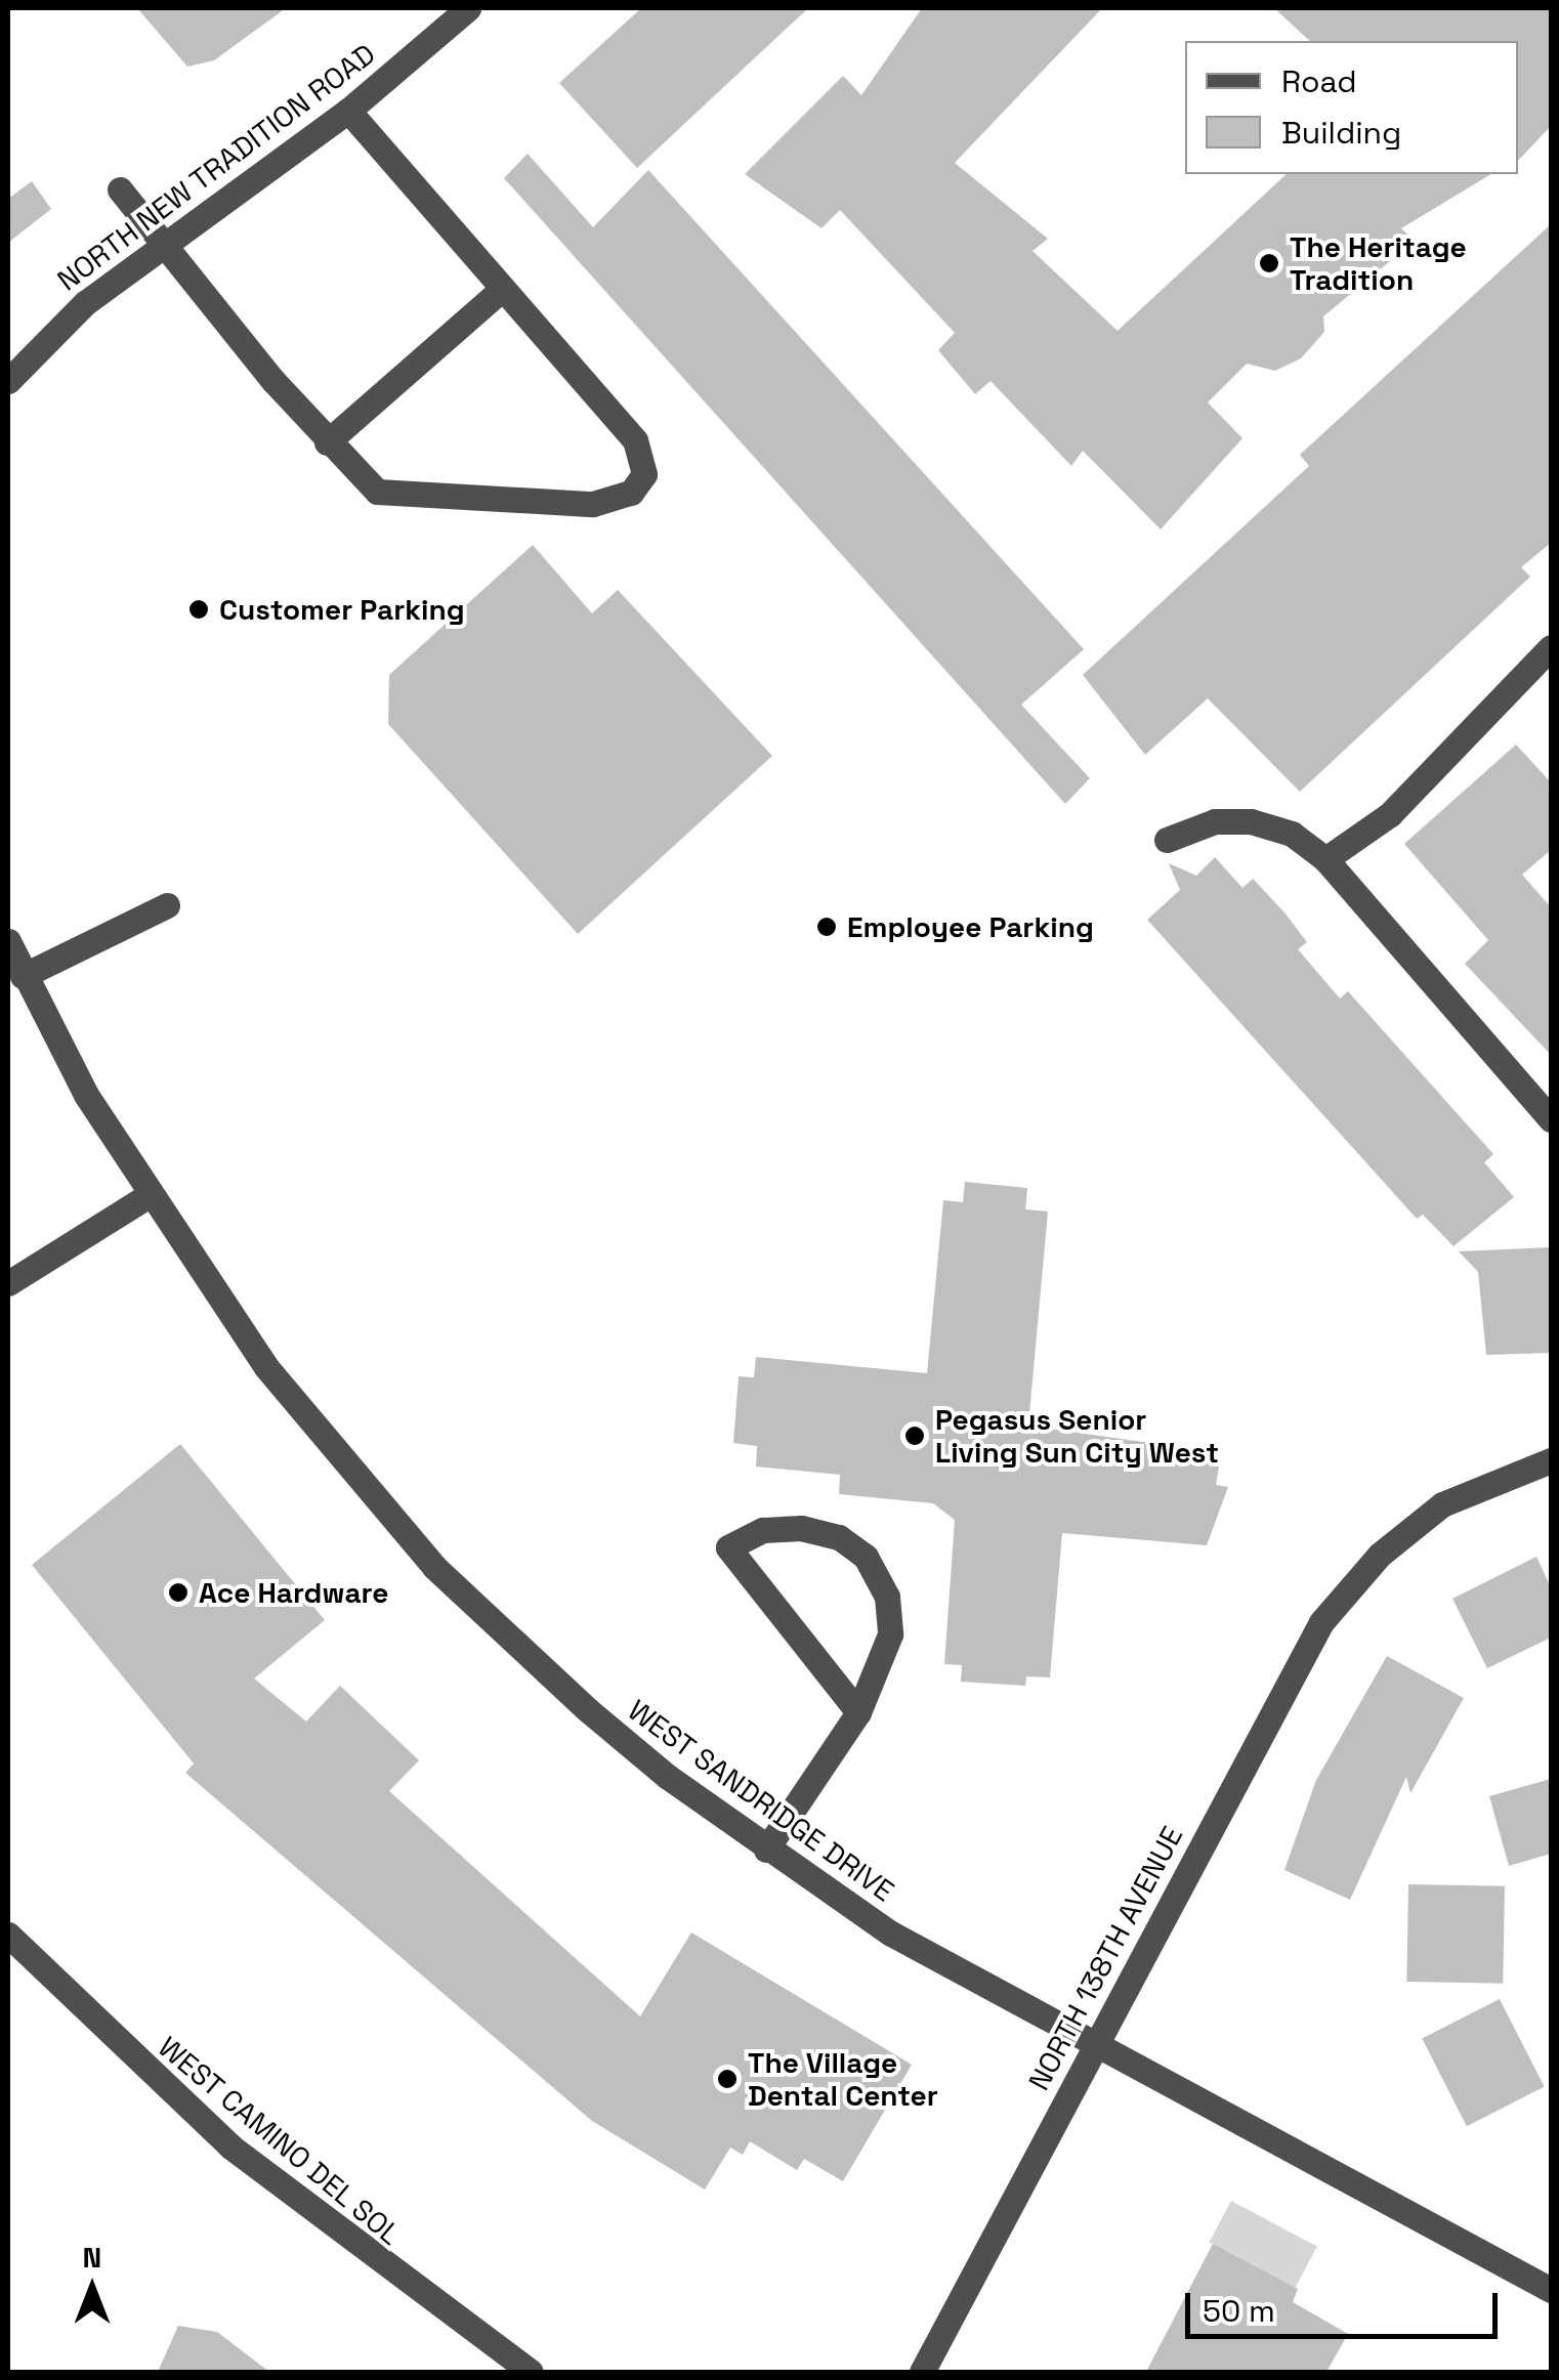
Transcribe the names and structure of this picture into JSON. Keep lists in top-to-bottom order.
{
  "streets": {
    "street": [
      "NORTH NEW TRADITION ROAD",
      "WEST SANDRIDGE DRIVE",
      "NORTH 138TH AVENUE",
      "WEST CAMINO DEL SOL"
    ]
  },
  "crossings": [
    ["WEST SANDRIDGE DRIVE", "NORTH 138TH AVENUE"]
  ],
  "places": [
    "The Heritage Tradition",
    "Customer Parking",
    "Employee Parking",
    "Pegasus Senior Living Sun City West",
    "Ace Hardware",
    "The Village Dental Center"
  ],
  "legend": ["Road", "Building"],
  "scale_bar": "50 m",
  "north": "top"
}
